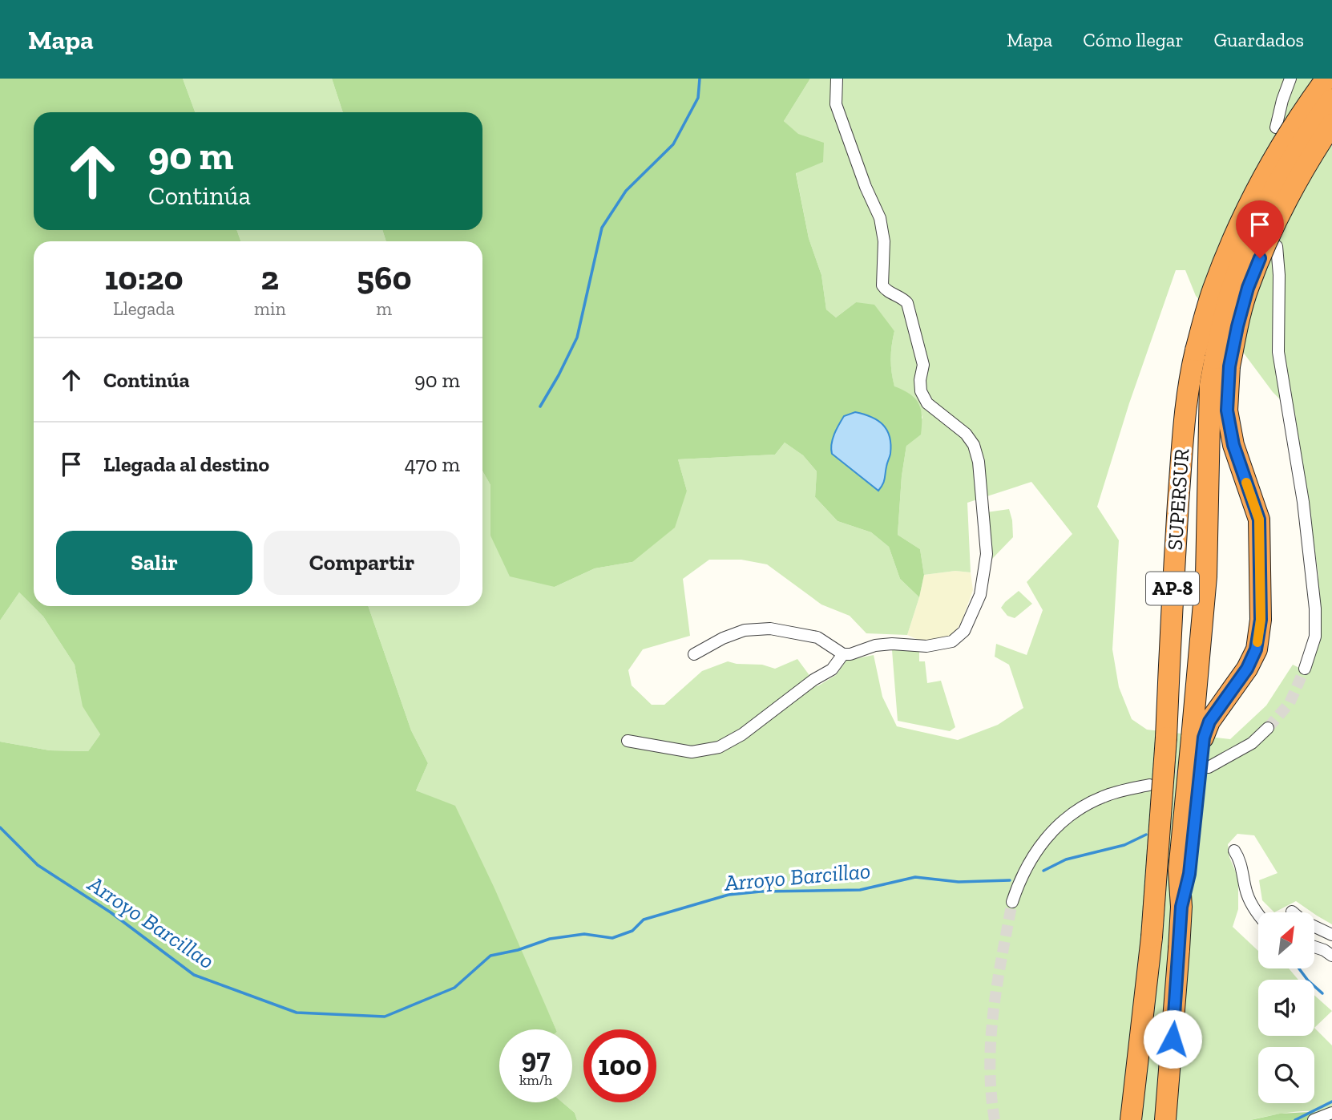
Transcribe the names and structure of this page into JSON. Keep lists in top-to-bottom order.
{
  "streets": {
    "highway": ["SUPERSUR", "AP-8"]
  },
  "crossings": [
    ["SUPERSUR", "AP-8"]
  ],
  "water": ["Arroyo Barcillao"],
  "north": "top right",
  "page": {
    "header": "Mapa",
    "nav": ["Mapa", "Cómo llegar", "Guardados"],
    "turn": ["90 m", "Continúa"],
    "eta": [
      "10:20",
      "Llegada",
      "2",
      "min",
      "560",
      "m"
    ],
    "list": [
      {
        "name": "Continúa",
        "value": "90 m"
      },
      {
        "name": "Llegada al destino",
        "value": "470 m"
      }
    ],
    "buttons": ["Salir", "Compartir"],
    "speed": "97 km/h",
    "limit": "100"
  }
}
